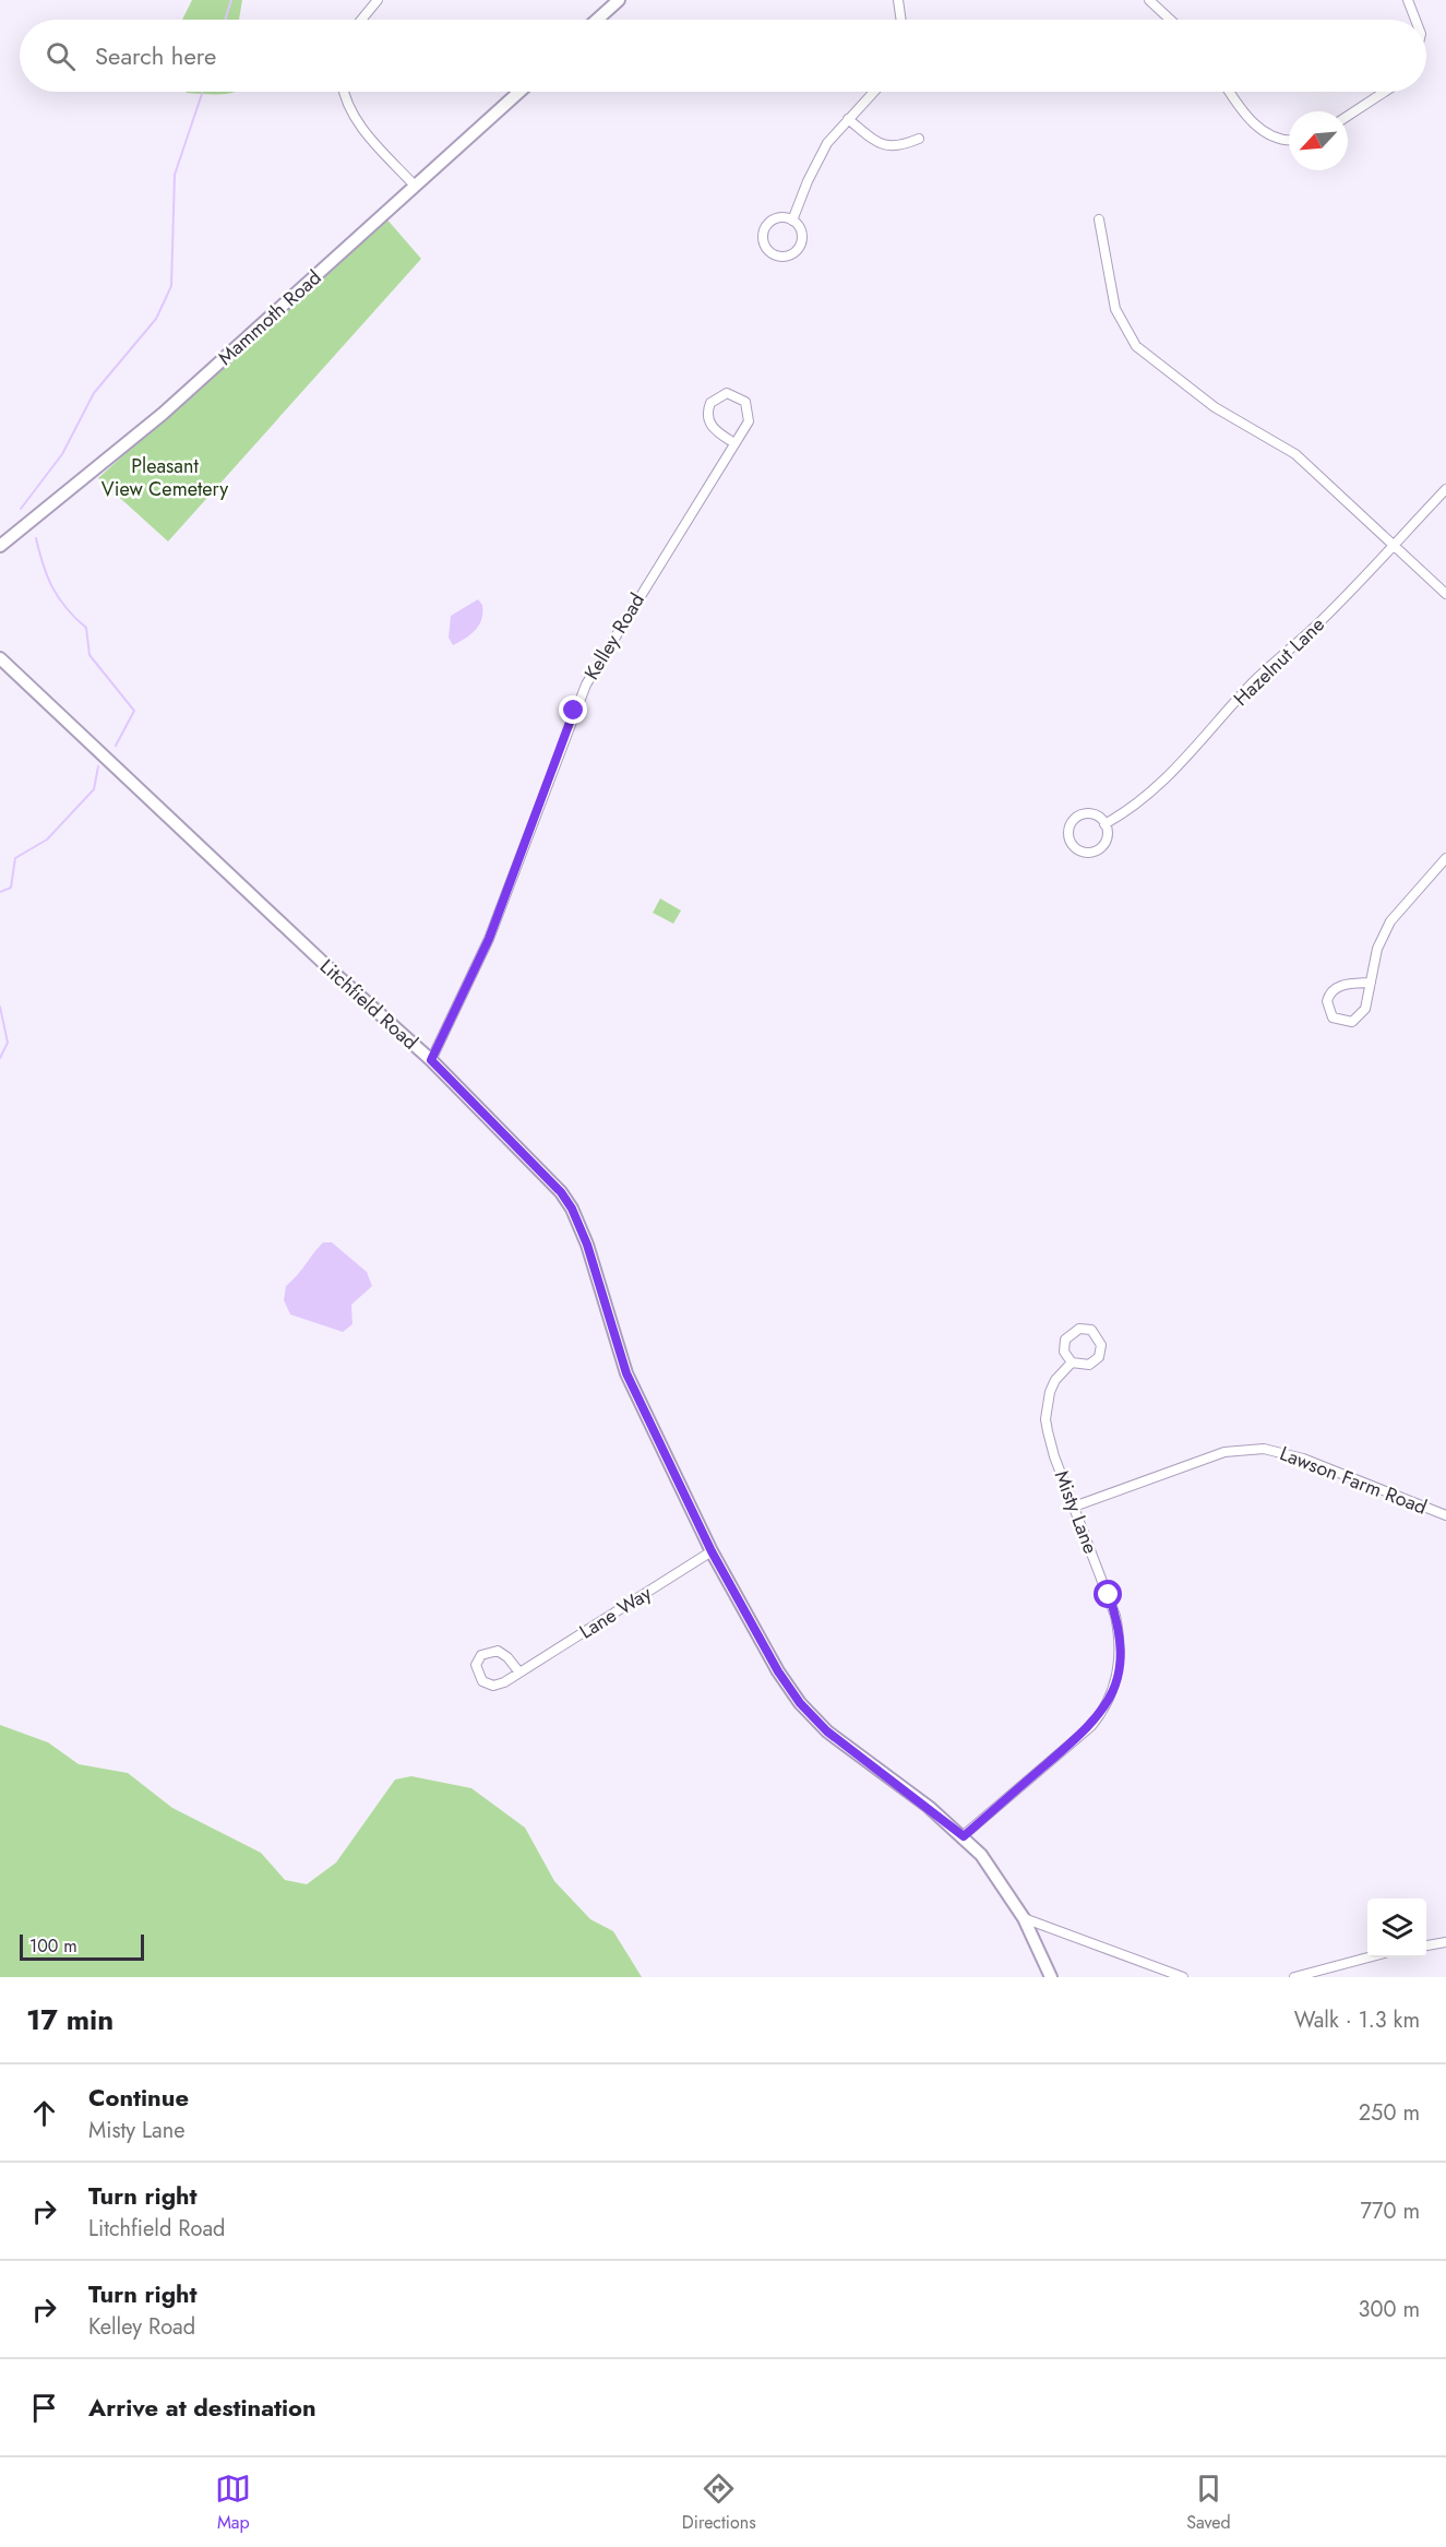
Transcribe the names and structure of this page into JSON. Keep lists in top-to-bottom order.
{
  "streets": {
    "street": [
      "Mammoth Road",
      "Kelley Road",
      "Hazelnut Lane",
      "Litchfield Road",
      "Lawson Farm Road",
      "Misty Lane",
      "Lane Way"
    ]
  },
  "crossings": [
    ["Kelley Road", "Litchfield Road"],
    ["Litchfield Road", "Misty Lane"],
    ["Litchfield Road", "Lane Way"],
    ["Lawson Farm Road", "Misty Lane"]
  ],
  "parks": ["Pleasant View Cemetery"],
  "scale_bar": "100 m",
  "north": "bottom left",
  "page": {
    "search": "Search here",
    "scale": "100 m",
    "heading": ["17 min", "Walk · 1.3 km"],
    "list": [
      ["Continue", "Misty Lane", "250 m"],
      ["Turn right", "Litchfield Road", "770 m"],
      ["Turn right", "Kelley Road", "300 m"],
      "Arrive at destination"
    ],
    "nav": ["Map", "Directions", "Saved"]
  }
}
